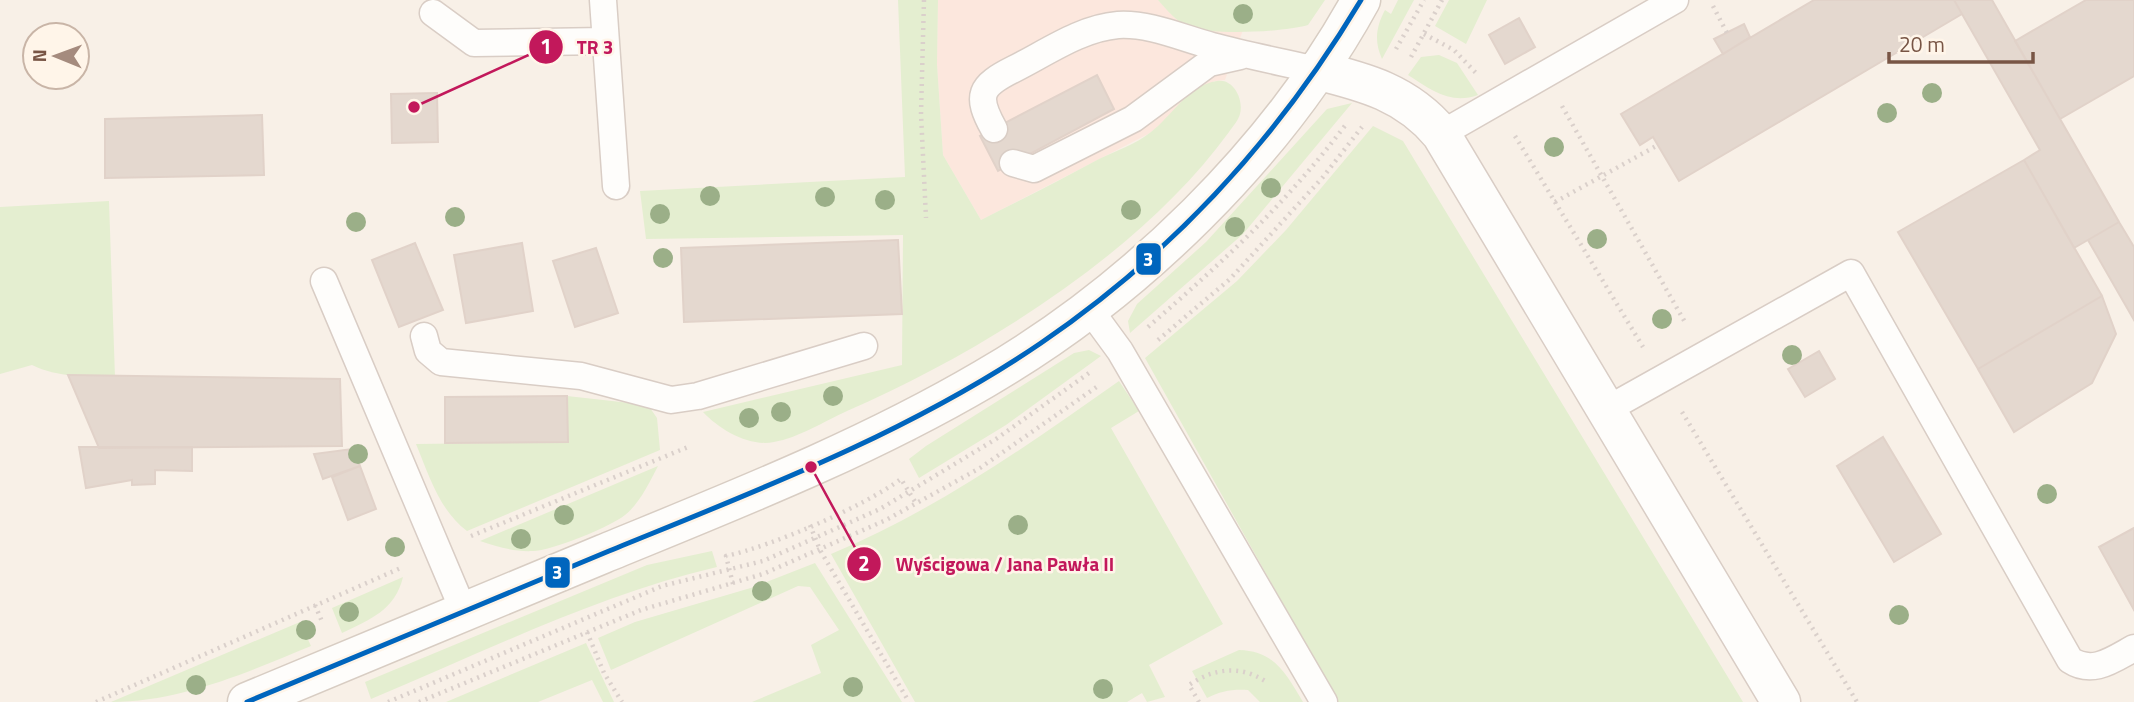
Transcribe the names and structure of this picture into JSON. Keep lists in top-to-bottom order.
{
  "places": ["TR 3", "Wyścigowa / Jana Pawła II"],
  "lines": ["transit line 3"],
  "scale_bar": "20 m",
  "north": "left"
}
